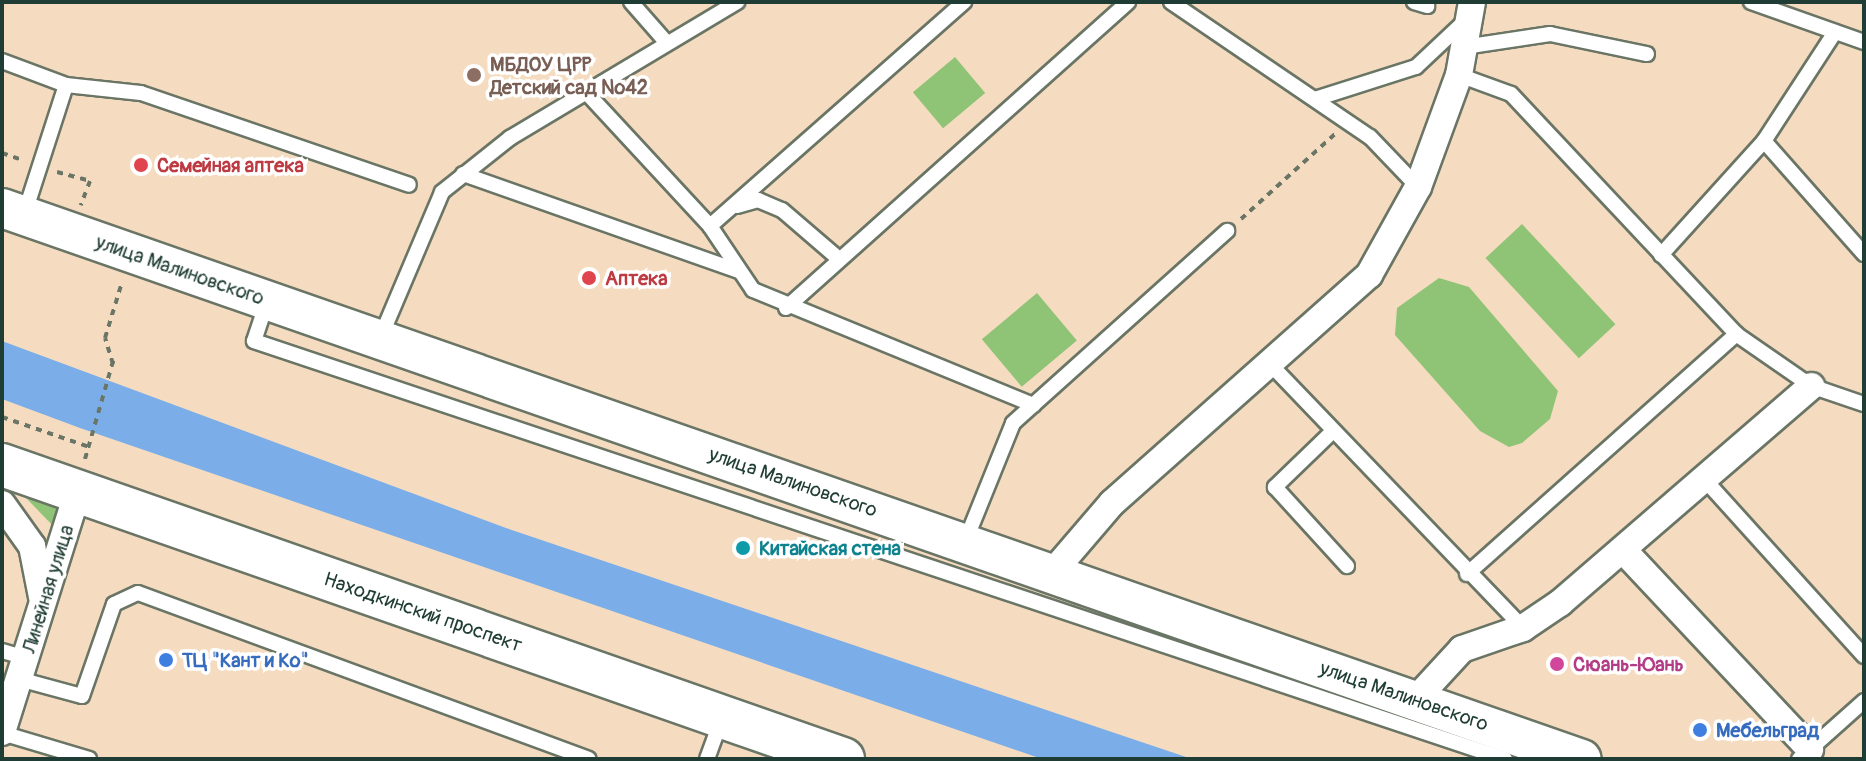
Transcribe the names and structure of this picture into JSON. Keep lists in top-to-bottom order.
{
  "streets": {
    "main road": ["улица Малиновского", "Находкинский проспект"],
    "street": ["Линейная улица"]
  },
  "crossings": [
    ["Линейная улица", "Находкинский проспект"]
  ],
  "places": [
    "МБДОУ ЦРР Детский сад №42",
    "Семейная аптека",
    "Аптека",
    "Китайская стена",
    "ТЦ \"Кант и Ко\"",
    "Сюань-Юань",
    "Мебельград"
  ]
}
